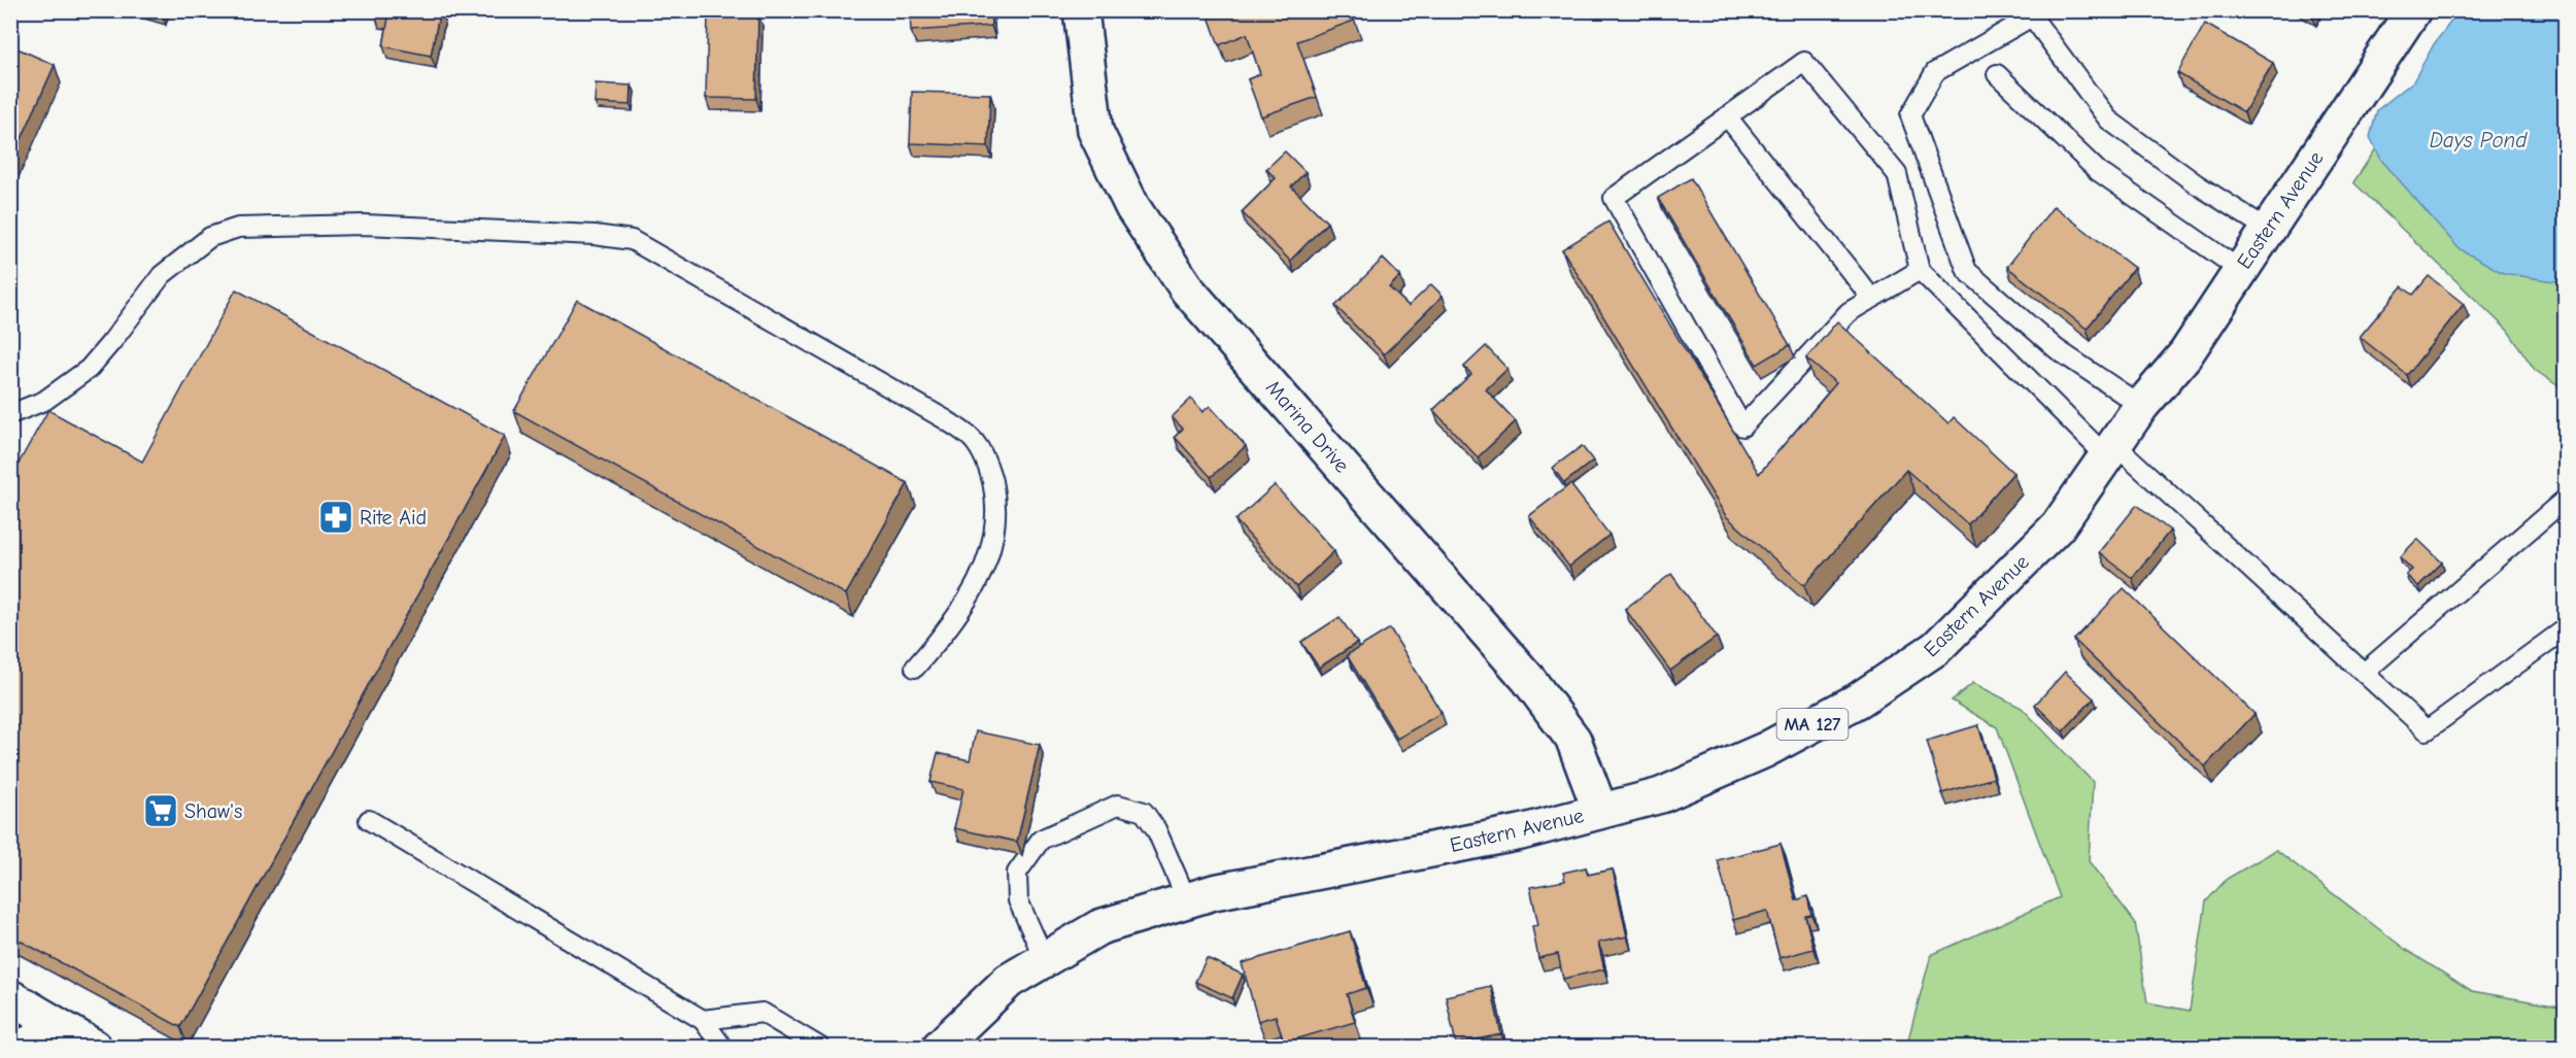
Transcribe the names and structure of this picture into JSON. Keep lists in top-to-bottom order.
{
  "streets": {
    "main road": ["Eastern Avenue", "Marina Drive", "MA 127"]
  },
  "crossings": [
    ["Eastern Avenue", "Marina Drive"]
  ],
  "water": ["Days Pond"],
  "places": {
    "pharmacy": ["Rite Aid"],
    "supermarket": ["Shaw's"]
  }
}
